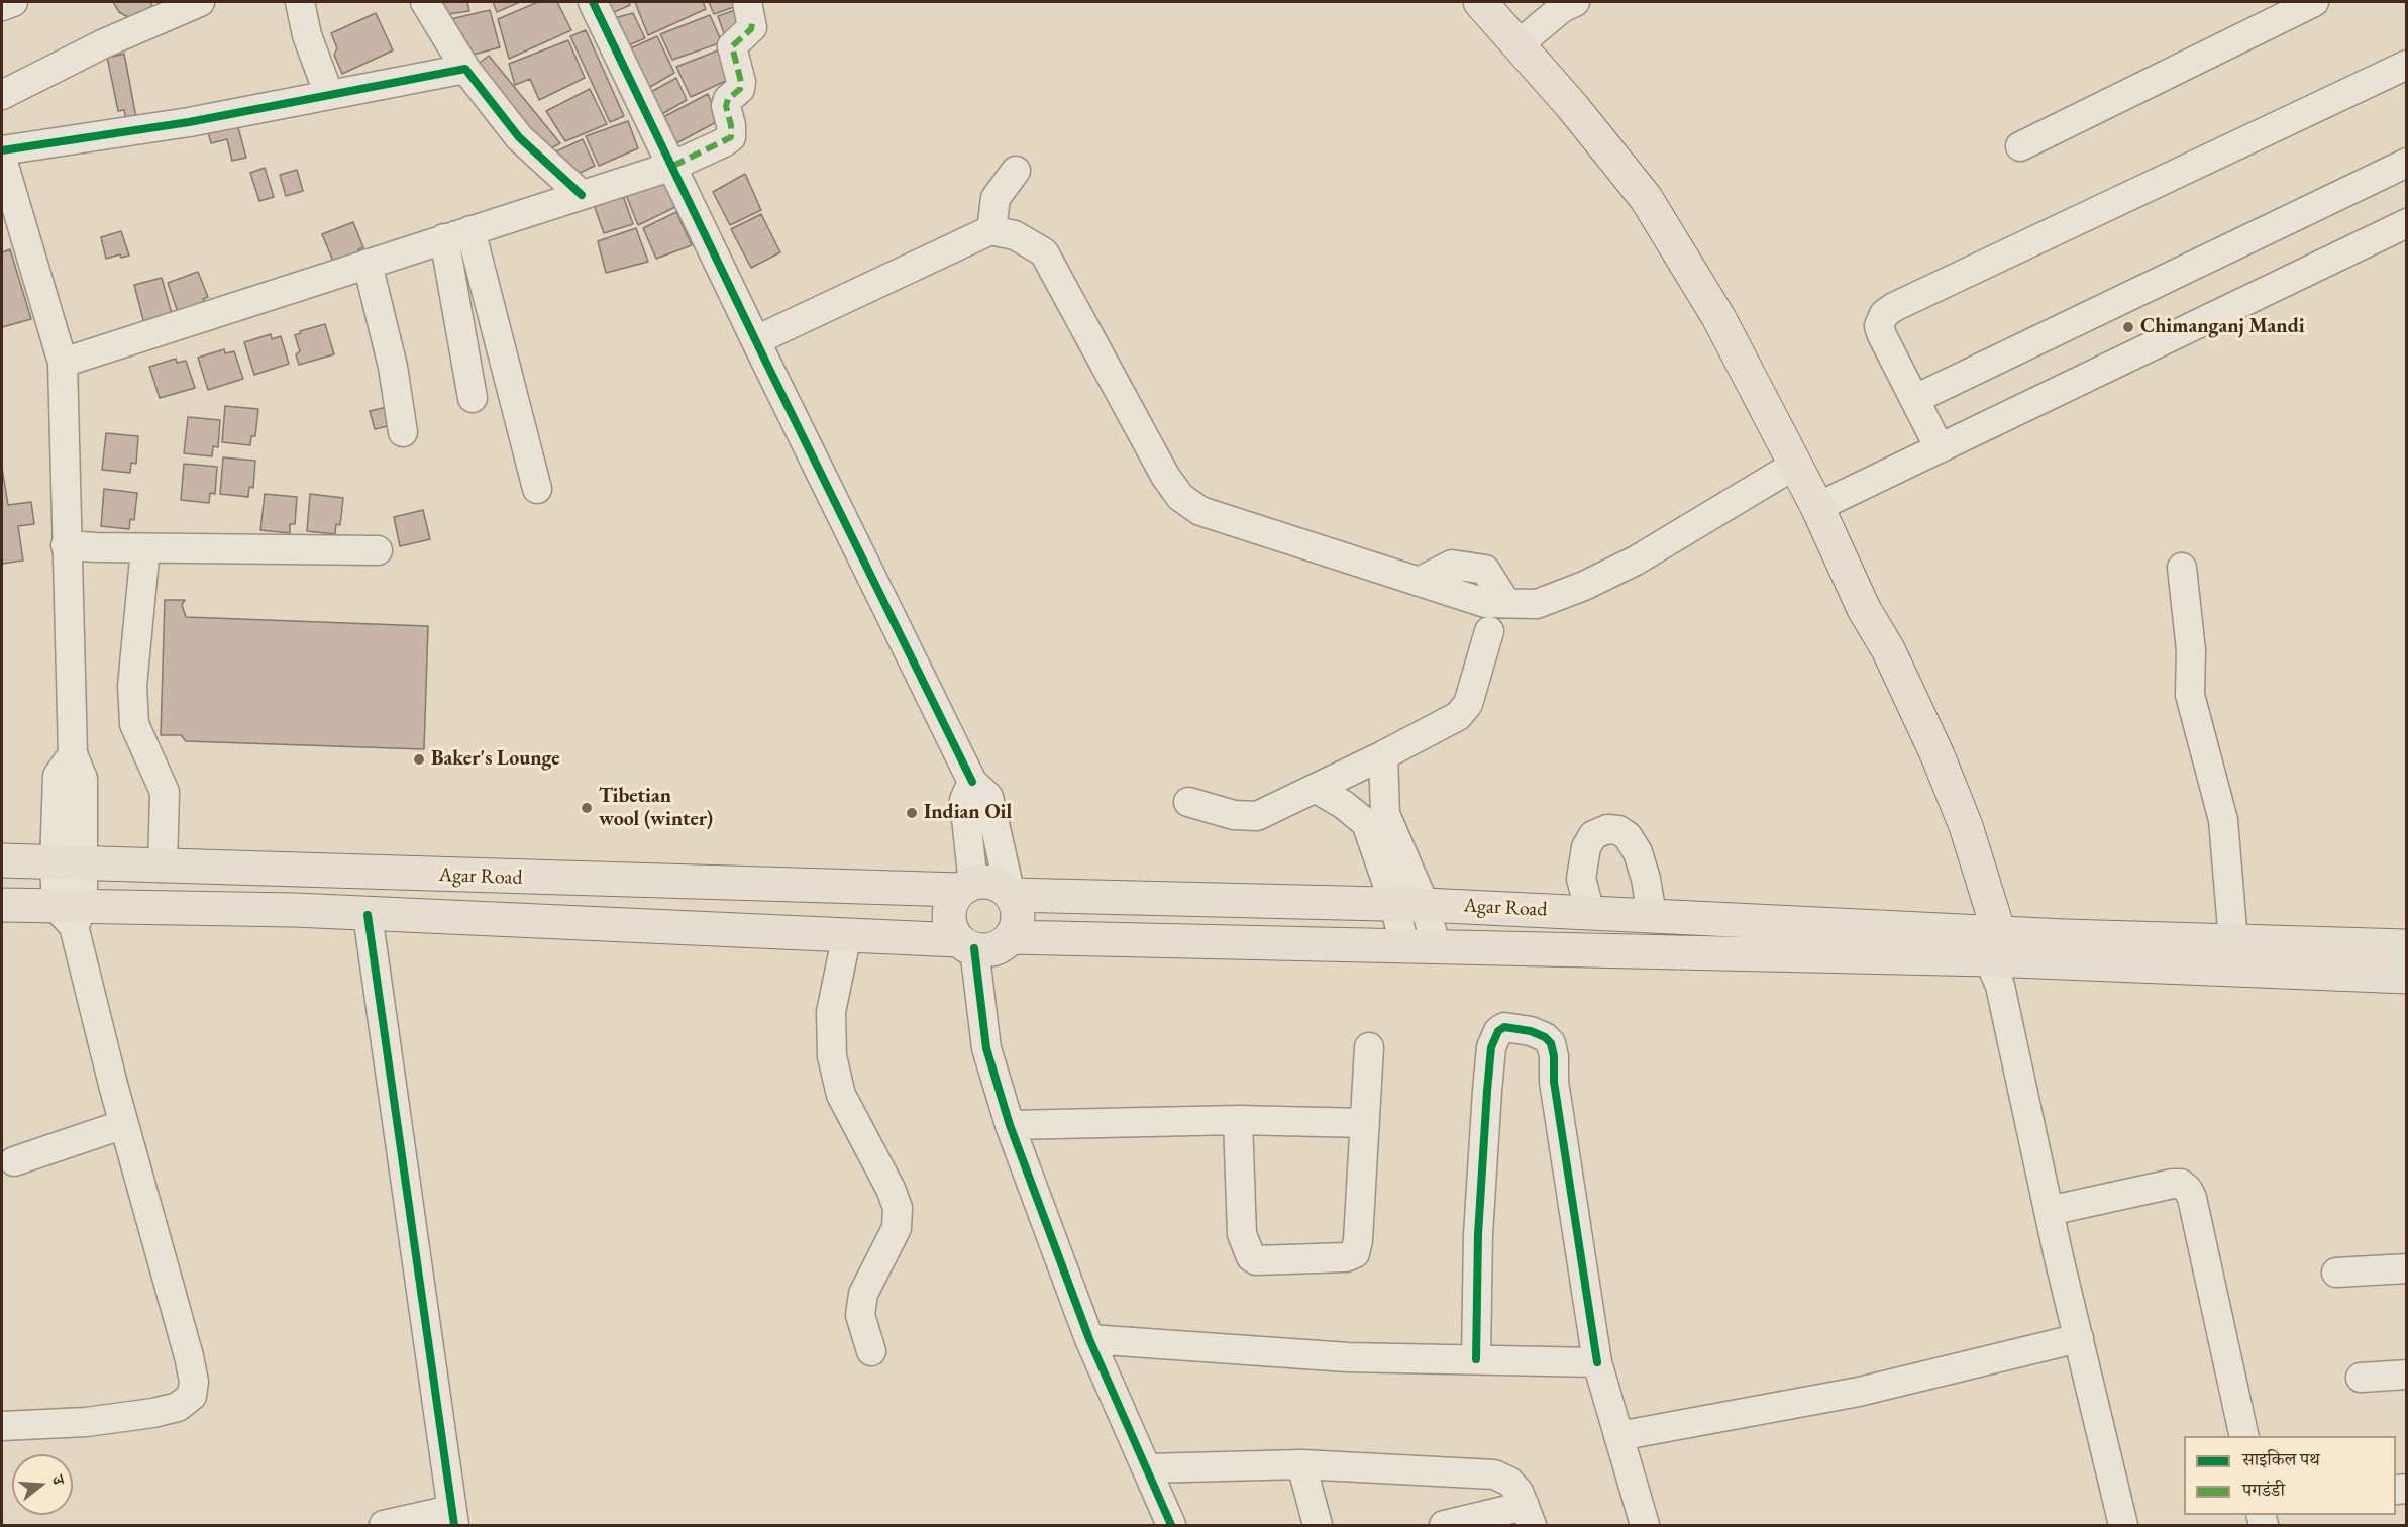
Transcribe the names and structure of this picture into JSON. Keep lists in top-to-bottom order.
{
  "streets": {
    "main road": ["Agar Road"]
  },
  "places": [
    "Chimanganj Mandi",
    "Baker's Lounge",
    "Tibetian wool (winter)",
    "Indian Oil"
  ],
  "legend": ["साइकिल पथ", "पगडंडी"],
  "north": "right"
}
